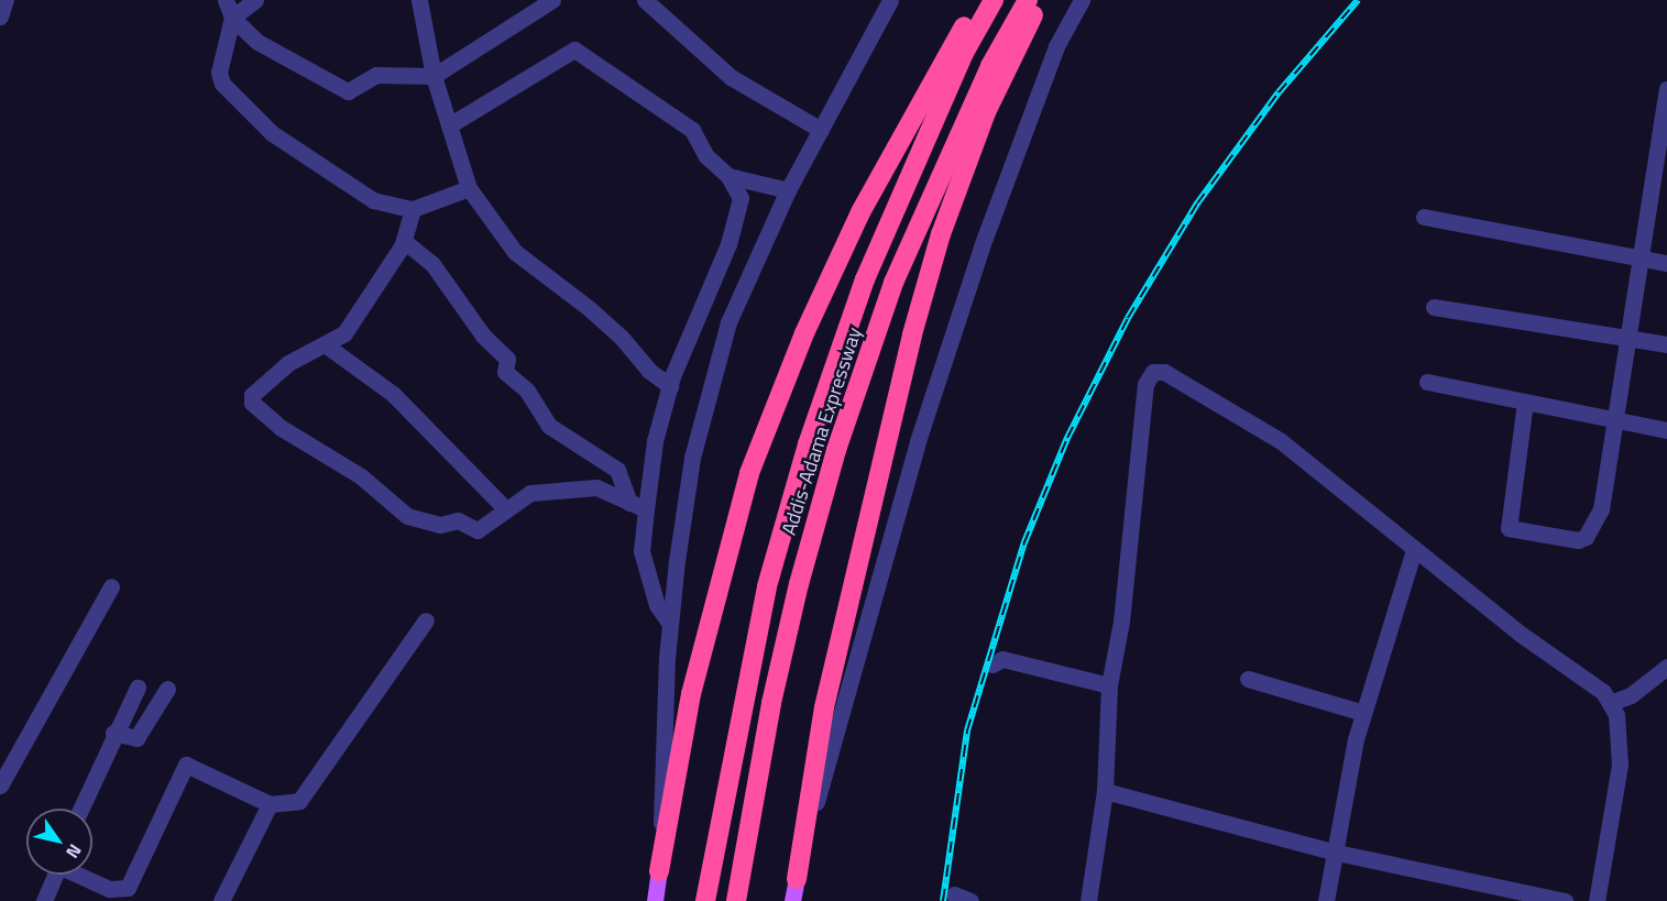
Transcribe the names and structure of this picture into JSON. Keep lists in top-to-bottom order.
{
  "streets": {
    "highway": ["Addis-Adama Expressway"]
  },
  "north": "bottom right"
}
